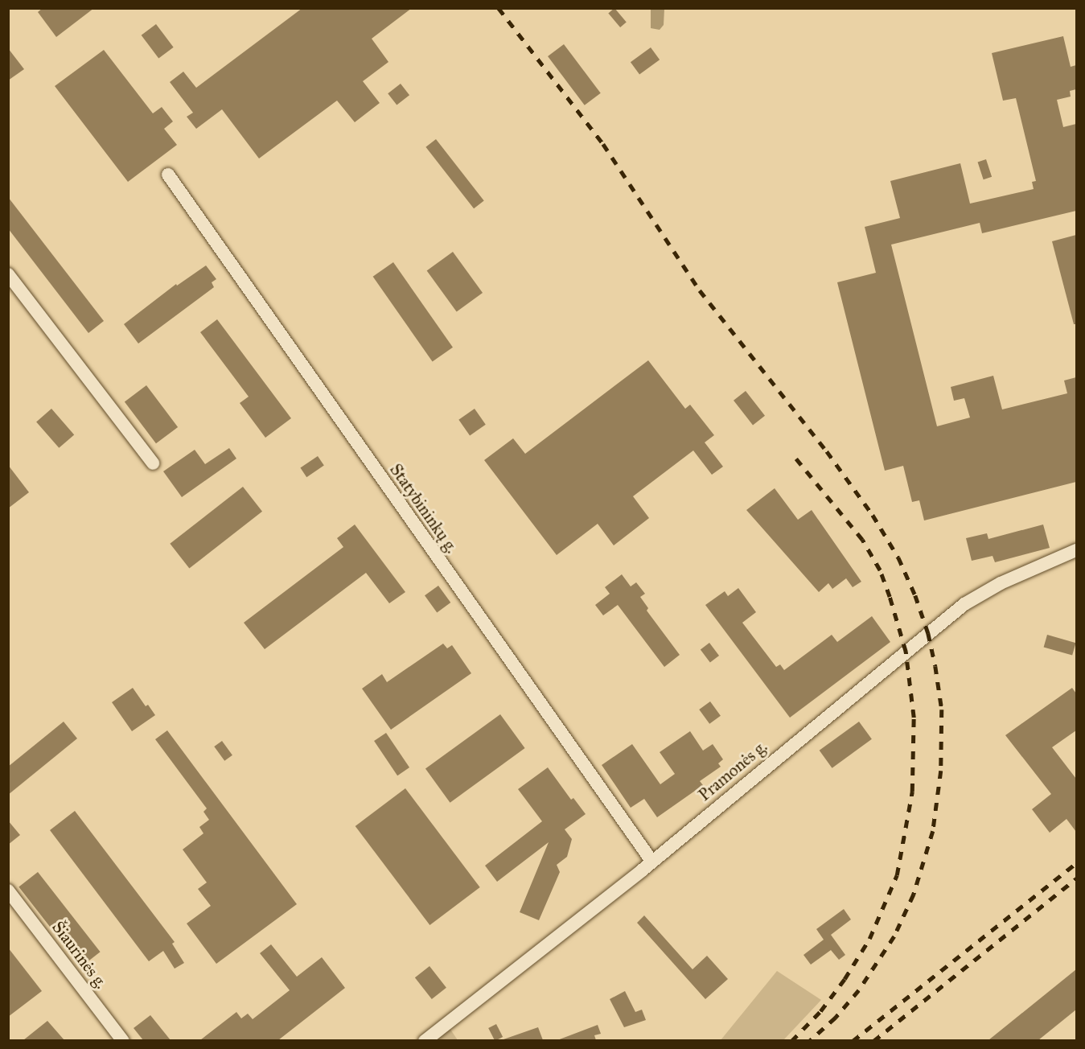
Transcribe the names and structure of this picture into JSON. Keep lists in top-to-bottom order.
{
  "streets": {
    "street": ["Statybininkų g.", "Pramonės g.", "Šiaurinės g."]
  },
  "crossings": [
    ["Statybininkų g.", "Pramonės g."]
  ]
}
